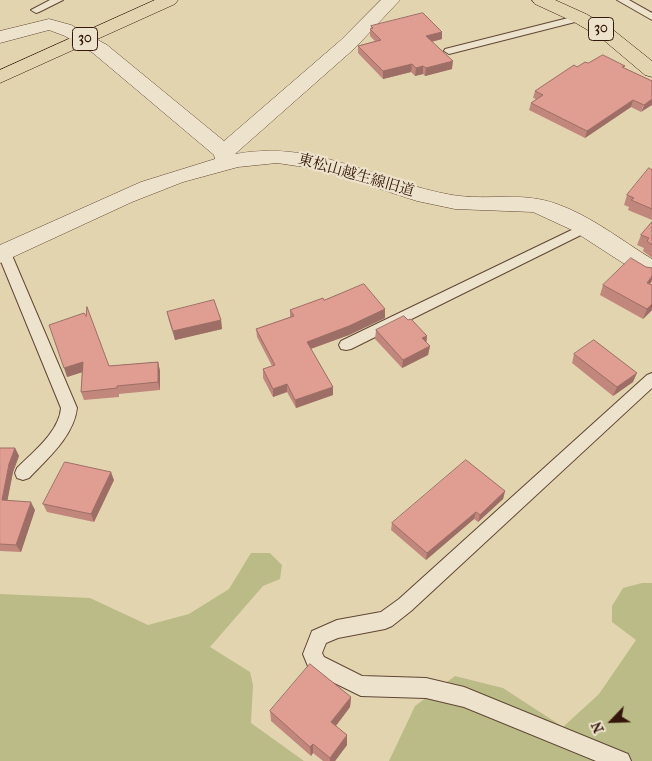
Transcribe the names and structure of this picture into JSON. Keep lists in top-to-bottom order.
{
  "streets": {
    "main road": ["30"],
    "street": ["東松山越生線旧道"]
  },
  "north": "bottom left"
}
